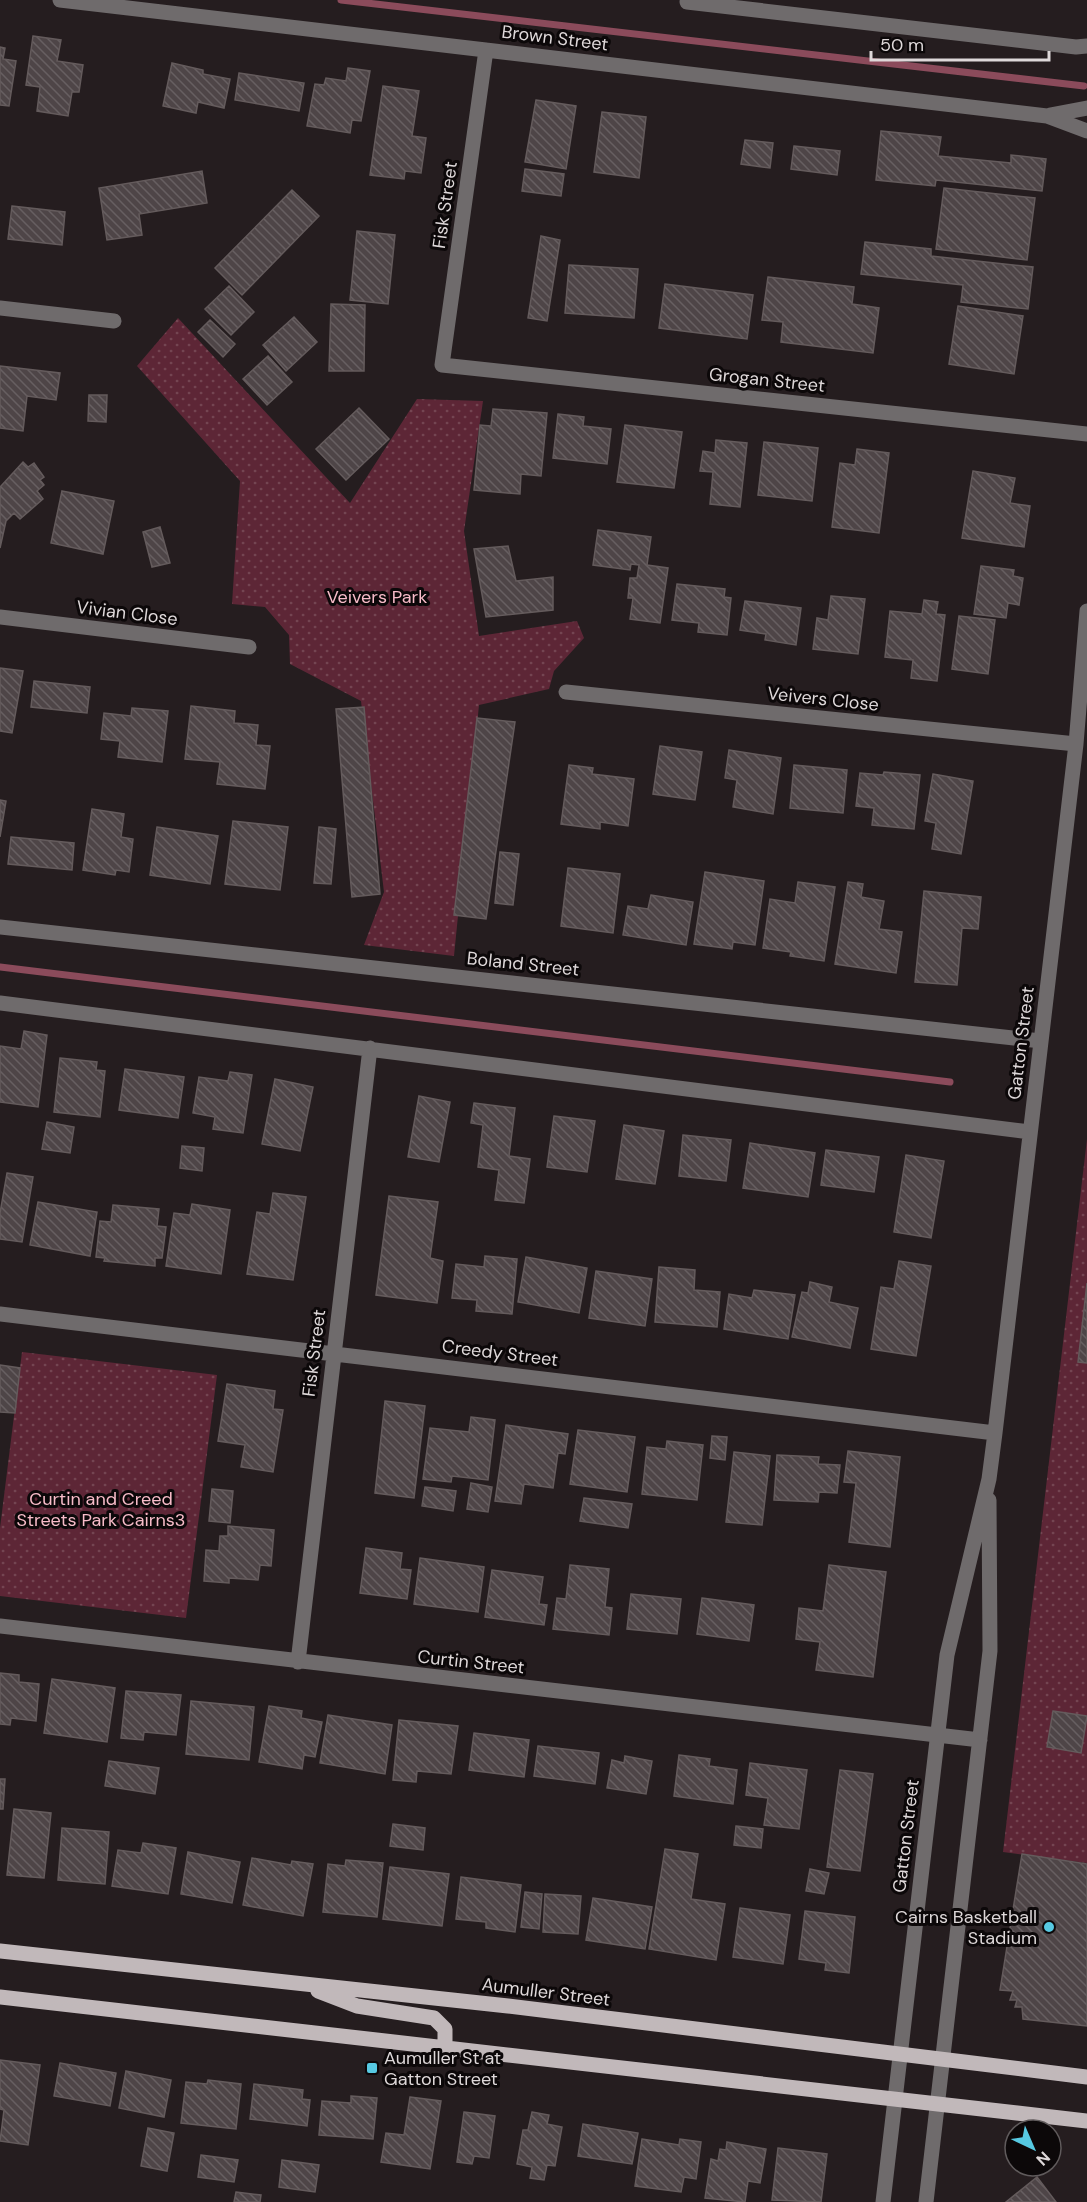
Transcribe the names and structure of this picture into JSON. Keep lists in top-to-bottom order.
{
  "streets": {
    "main road": ["Aumuller Street"],
    "street": [
      "Brown Street",
      "Fisk Street",
      "Grogan Street",
      "Vivian Close",
      "Veivers Close",
      "Boland Street",
      "Gatton Street",
      "Creedy Street",
      "Curtin Street"
    ]
  },
  "crossings": [
    ["Brown Street", "Fisk Street"],
    ["Fisk Street", "Grogan Street"],
    ["Fisk Street", "Creedy Street"],
    ["Fisk Street", "Curtin Street"],
    ["Veivers Close", "Gatton Street"],
    ["Boland Street", "Gatton Street"],
    ["Gatton Street", "Creedy Street"],
    ["Gatton Street", "Curtin Street"],
    ["Gatton Street", "Aumuller Street"]
  ],
  "parks": ["Veivers Park", "Curtin and Creed Streets Park Cairns3"],
  "places": {
    "other": ["Cairns Basketball Stadium"],
    "transit": ["Aumuller St at Gatton Street"]
  },
  "scale_bar": "50 m",
  "north": "bottom right"
}
